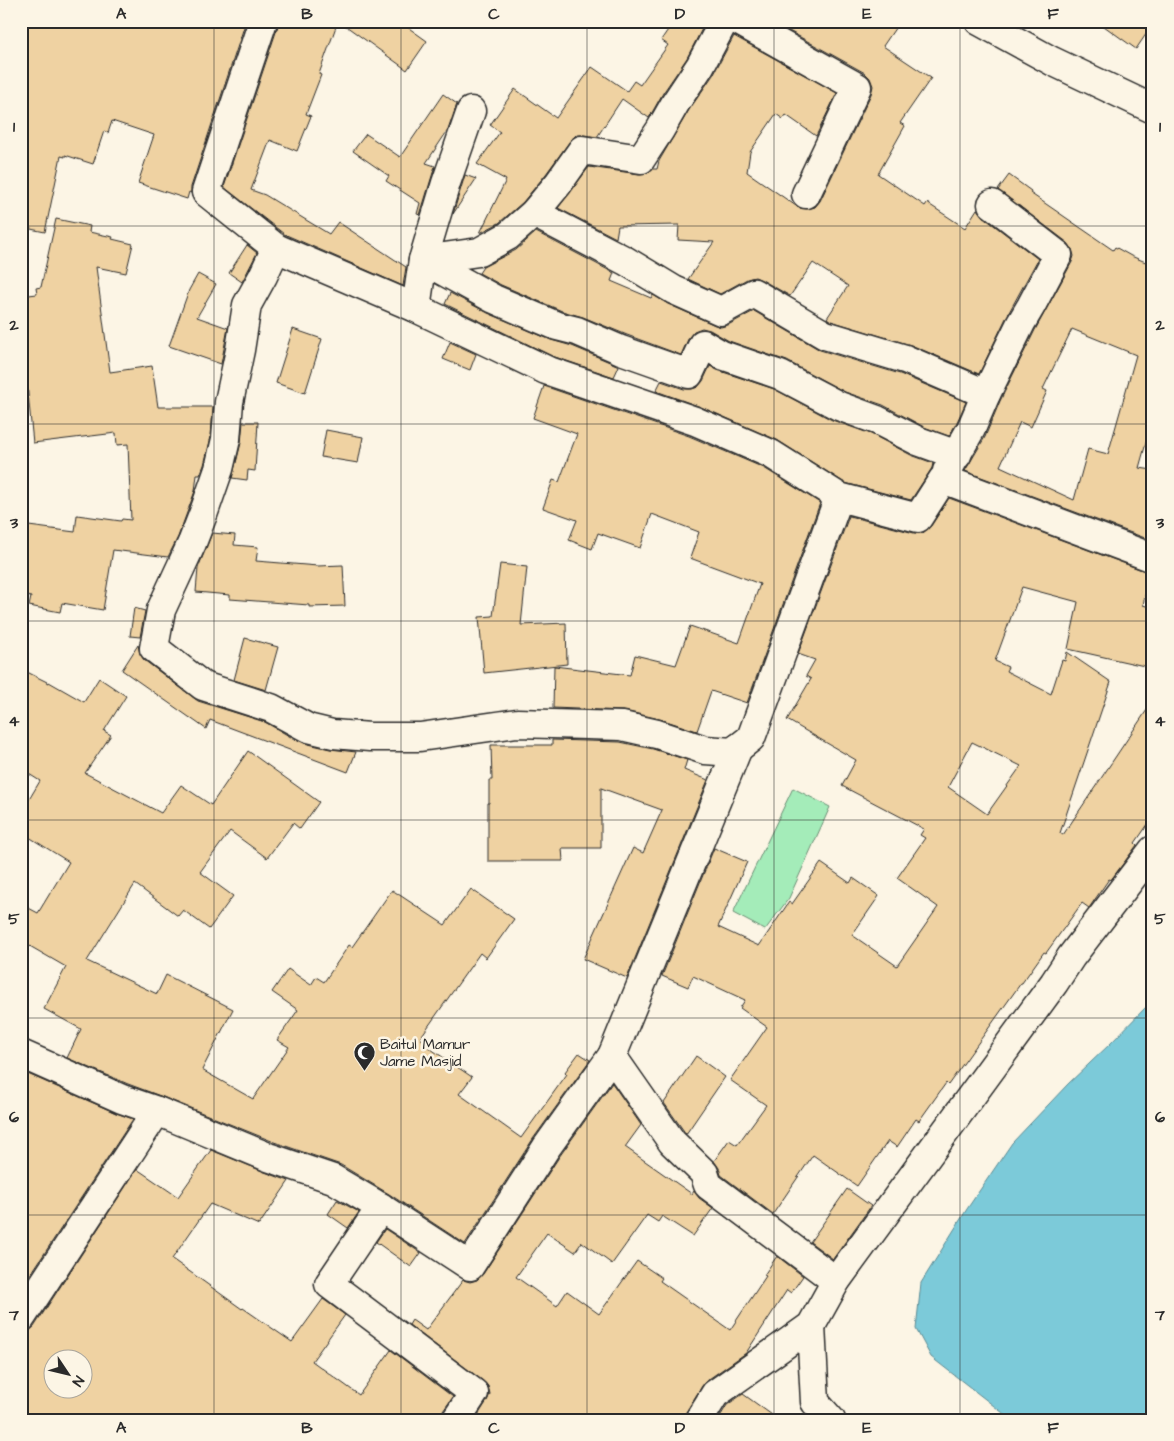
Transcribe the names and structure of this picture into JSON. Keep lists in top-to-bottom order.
{
  "places": {
    "mosque": ["Baitul Mamur Jame Masjid"]
  },
  "north": "bottom right",
  "grid": {
    "columns": [
      "A",
      "B",
      "C",
      "D",
      "E",
      "F"
    ],
    "rows": [
      "1",
      "2",
      "3",
      "4",
      "5",
      "6",
      "7"
    ]
  }
}
